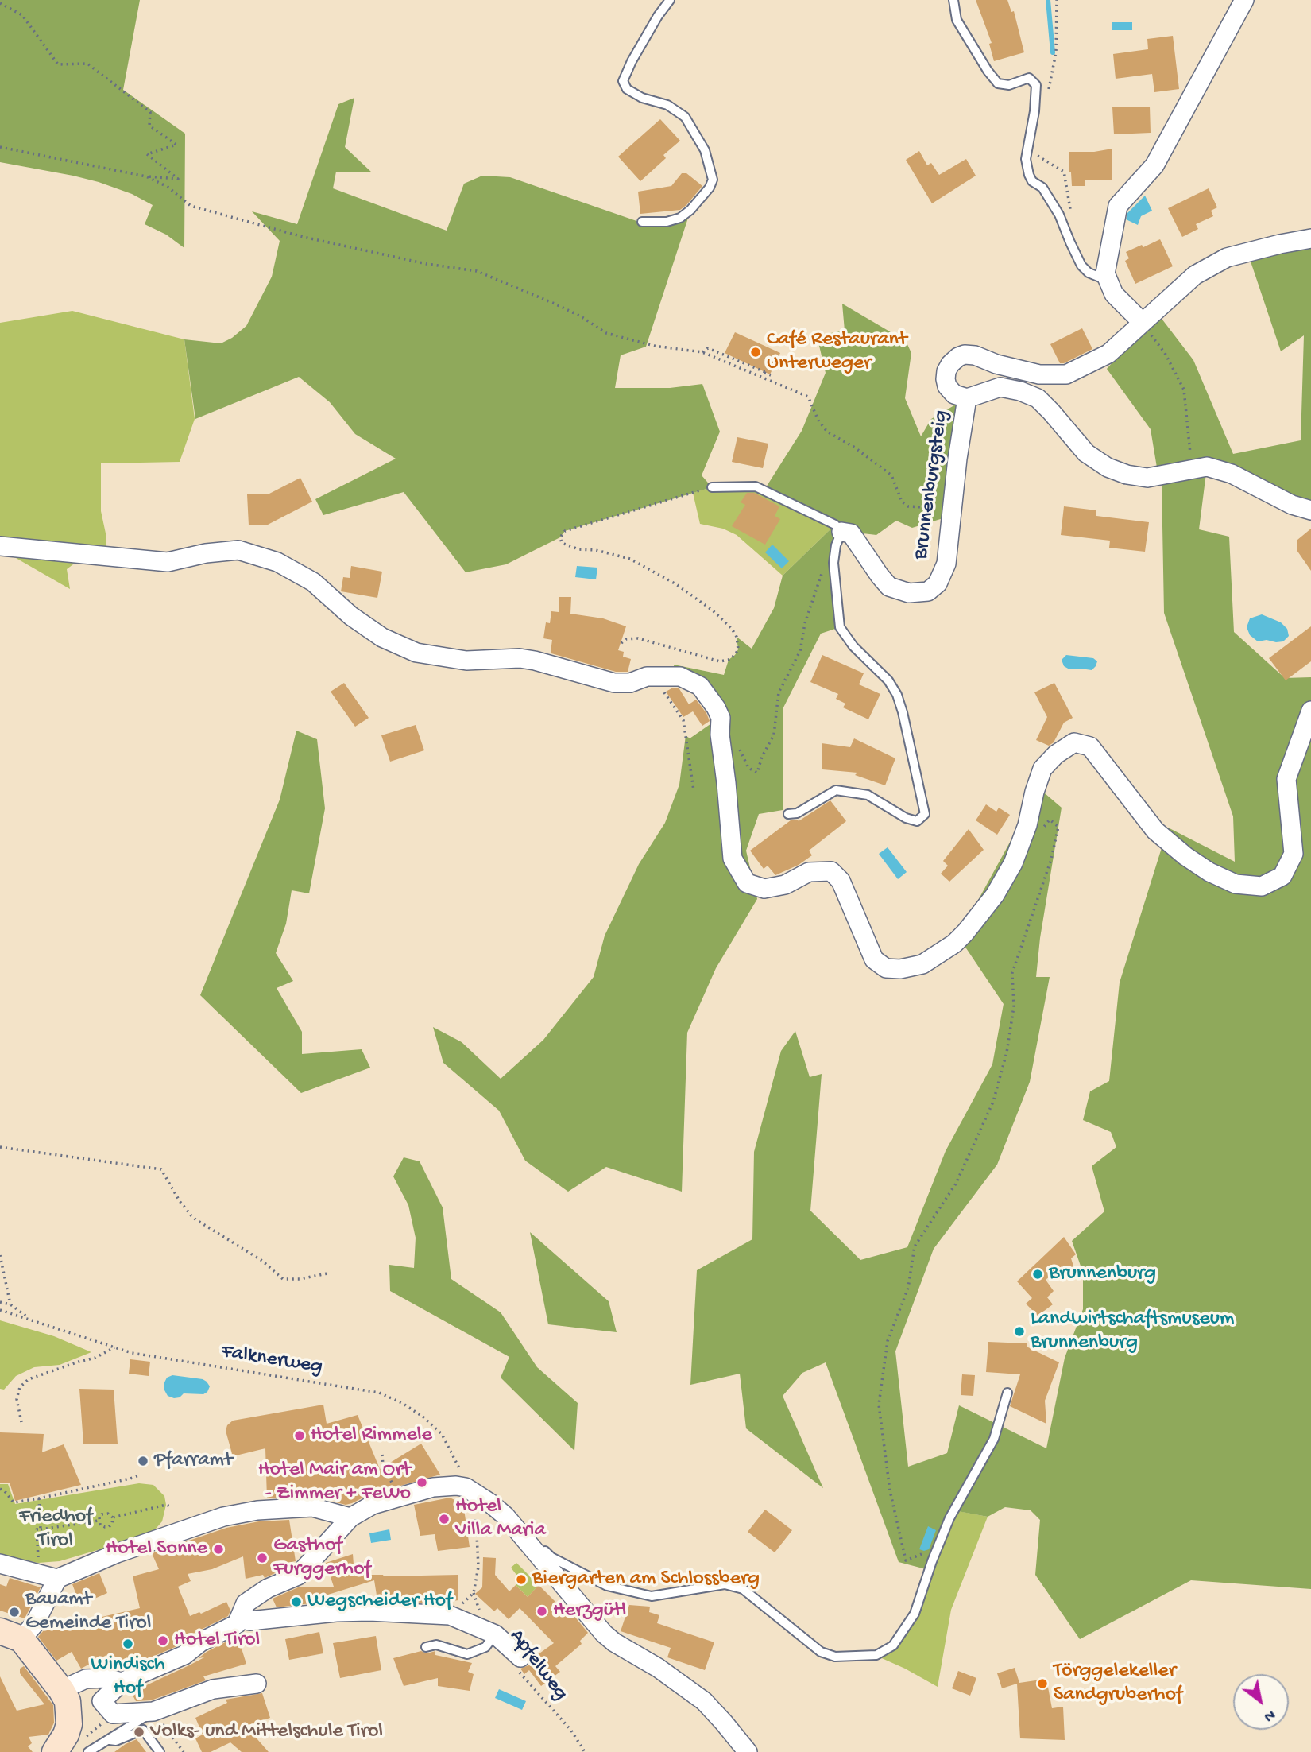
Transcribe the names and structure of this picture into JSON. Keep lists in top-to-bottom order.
{
  "streets": {
    "street": ["Brunnenburgsteig"],
    "path": ["Falknerweg", "Apfelweg"]
  },
  "parks": ["Friedhof Tirol"],
  "places": [
    "Café Restaurant Unterweger",
    "Brunnenburg",
    "Landwirtschaftsmuseum Brunnenburg",
    "Hotel Rimmele",
    "Pfarramt",
    "Hotel Mair am Ort - Zimmer + FeWo",
    "Hotel Villa Maria",
    "Hotel Sonne",
    "Gasthof Furggerhof",
    "Biergarten am Schlossberg",
    "Wegscheider Hof",
    "Herzgütl",
    "Bauamt Gemeinde Tirol",
    "Hotel Tirol",
    "Windisch Hof",
    "Törggelekeller Sandgruberhof",
    "Volks- und Mittelschule Tirol"
  ],
  "north": "bottom right"
}
